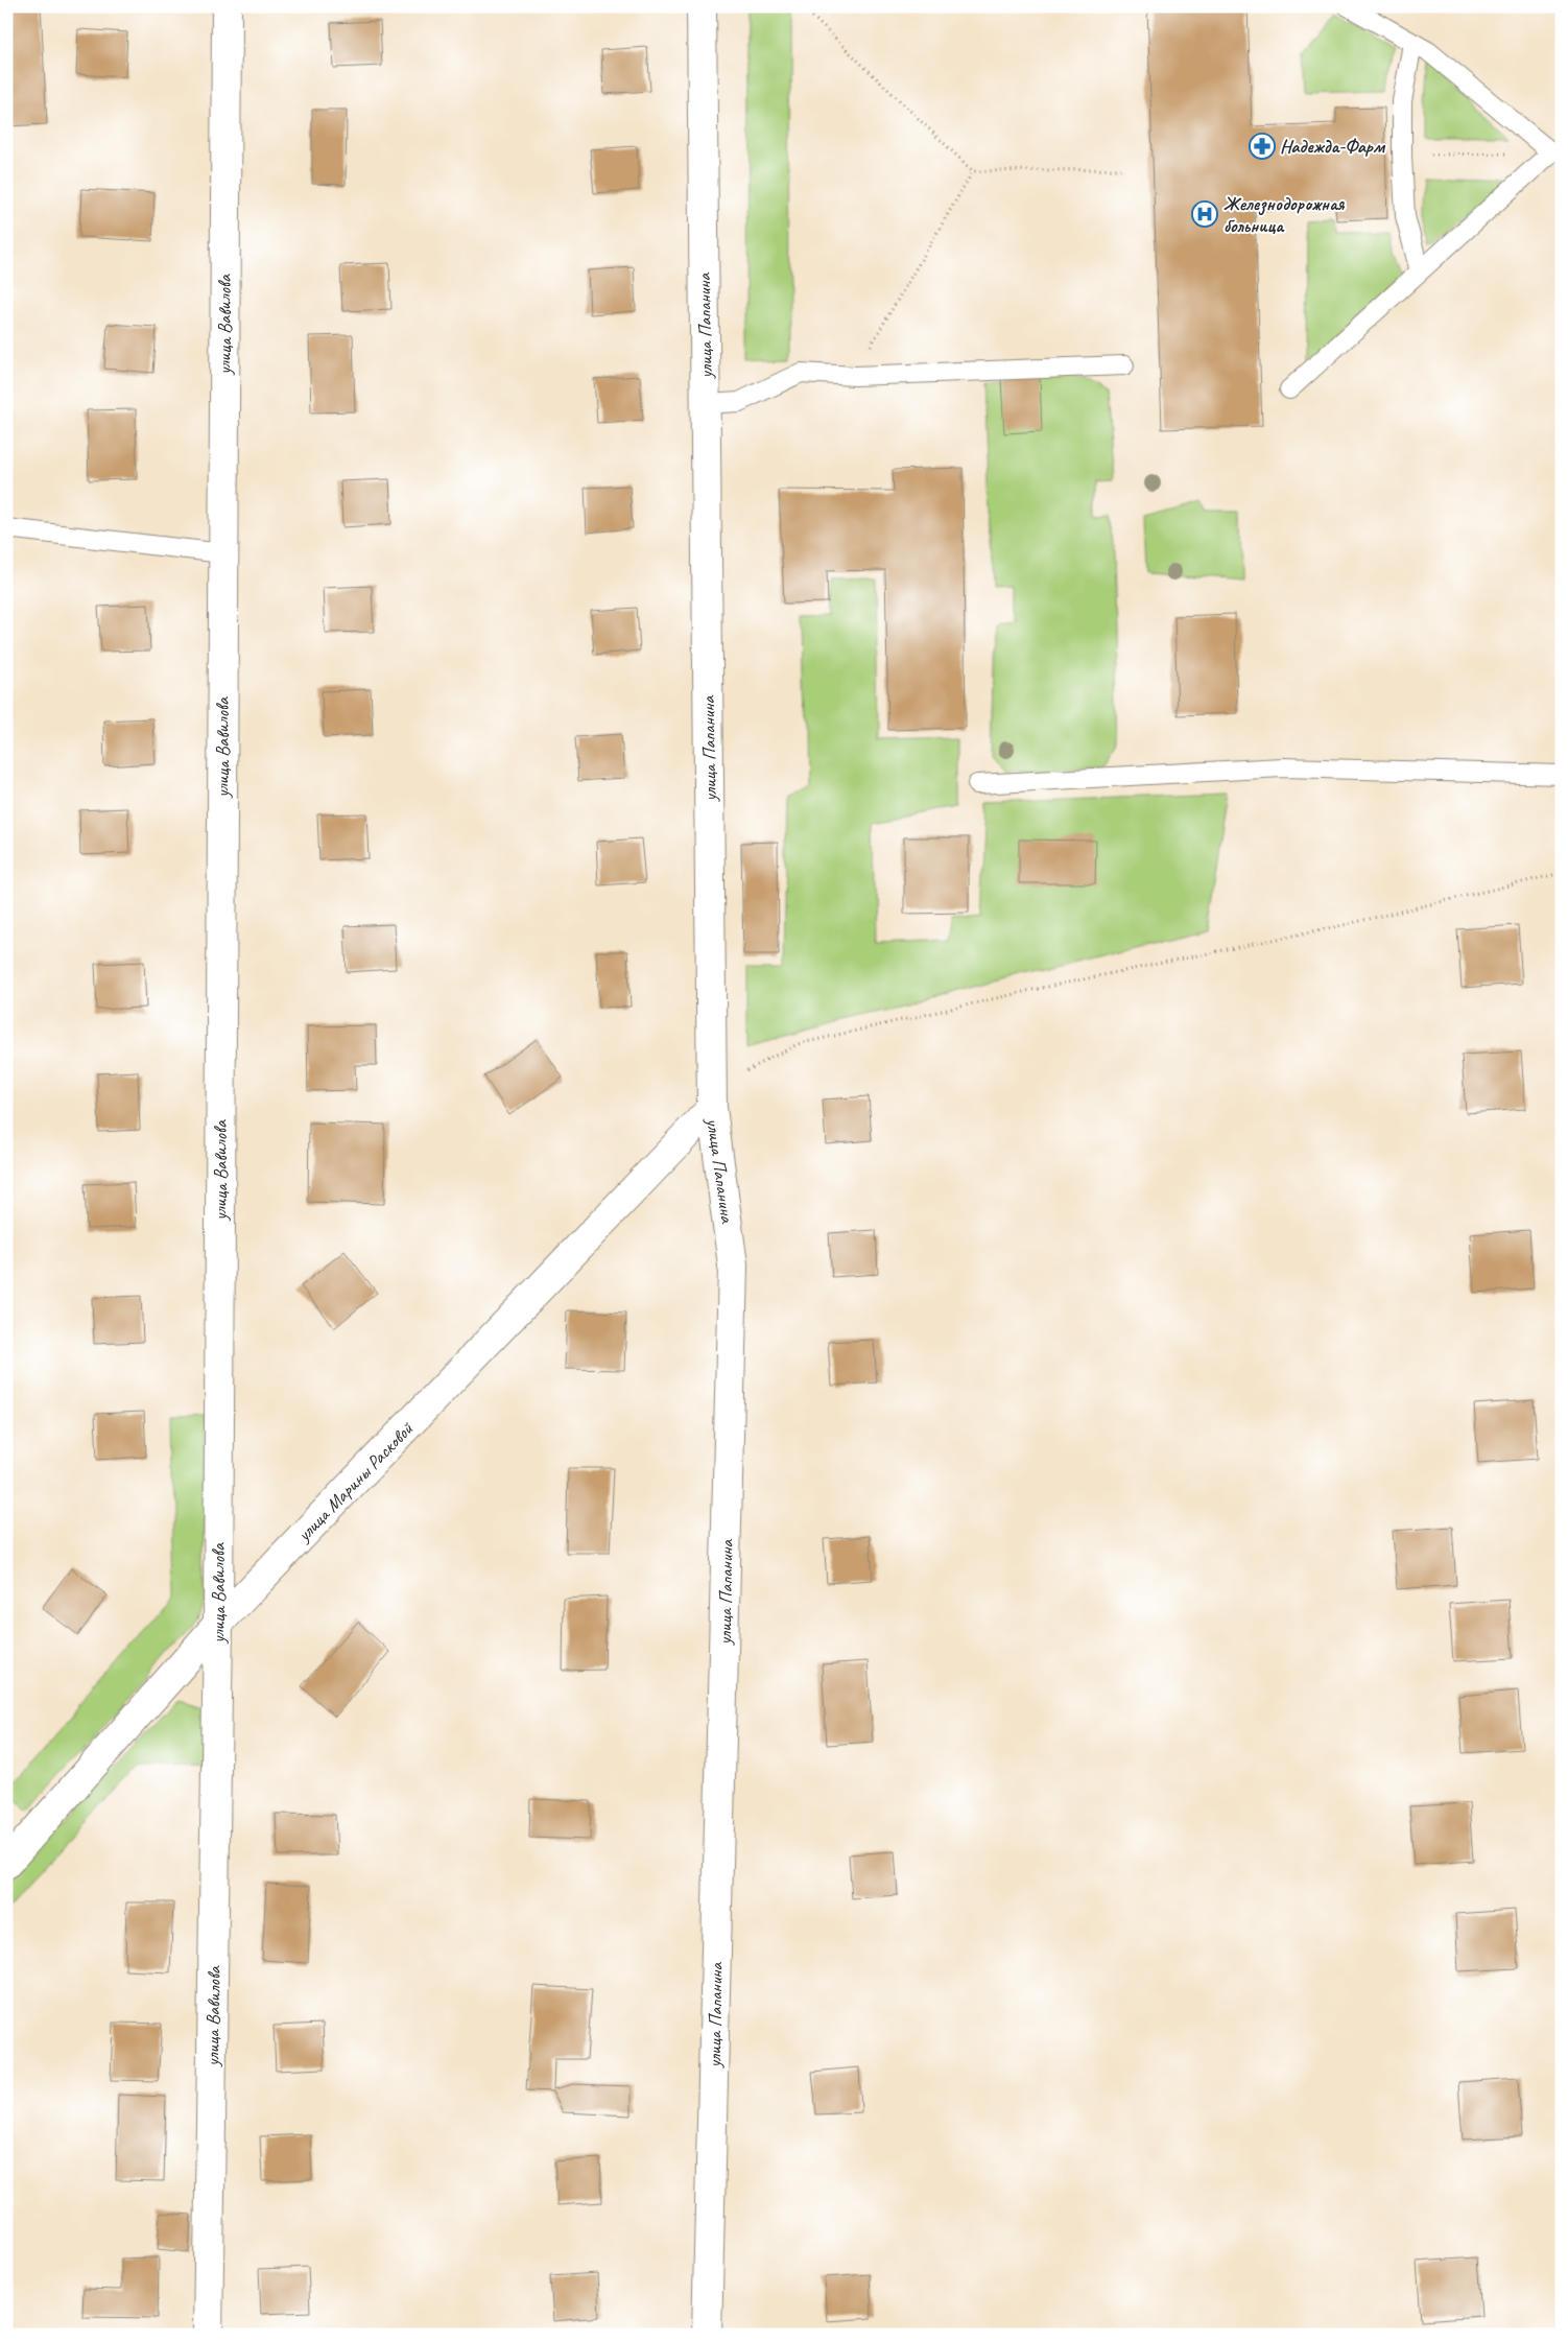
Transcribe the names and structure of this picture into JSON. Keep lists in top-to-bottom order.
{
  "streets": {
    "street": ["улица Вавилова", "улица Папанина", "улица Марины Расковой"]
  },
  "crossings": [
    ["улица Вавилова", "улица Марины Расковой"],
    ["улица Папанина", "улица Марины Расковой"]
  ],
  "places": {
    "pharmacy": ["Надежда-Фарм"],
    "hospital": ["Железнодорожная больница"]
  }
}
